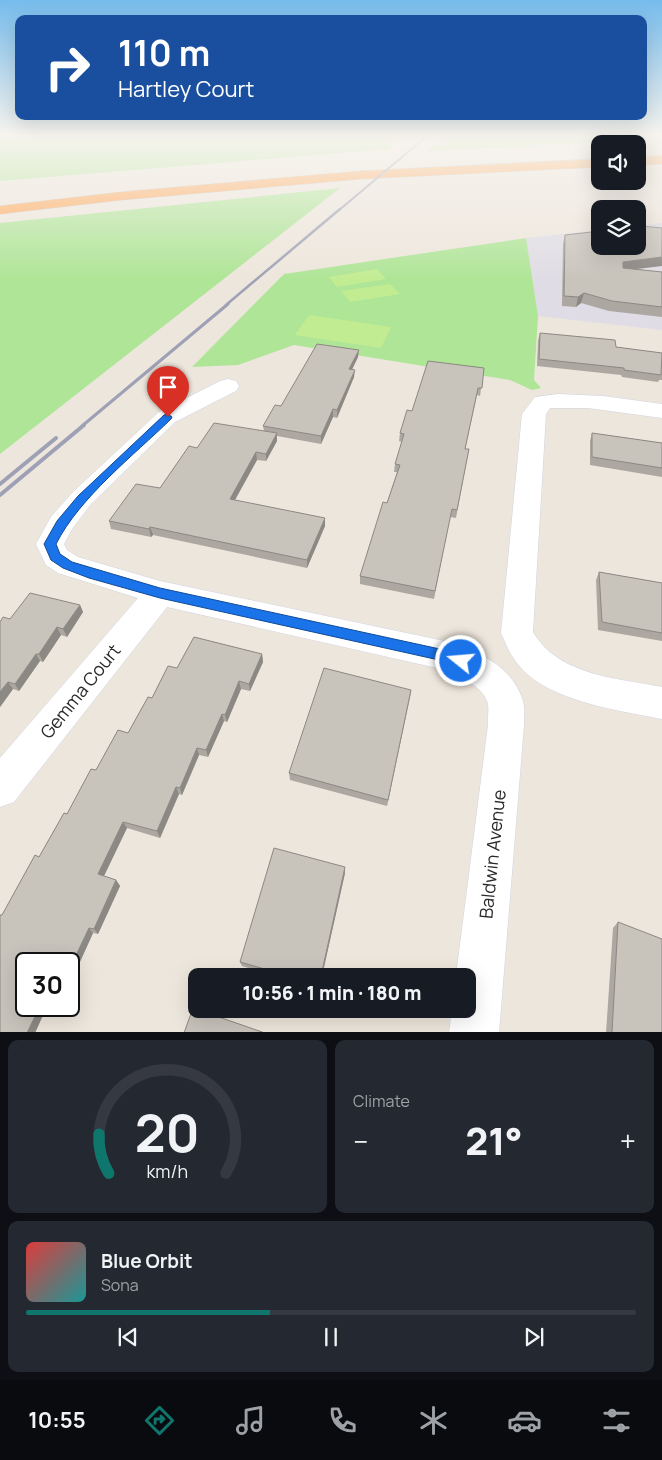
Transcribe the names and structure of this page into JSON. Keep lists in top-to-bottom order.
{
  "streets": {
    "street": ["Gemma Court", "Baldwin Avenue"]
  },
  "crossings": [
    ["Gemma Court", "Baldwin Avenue"]
  ],
  "page": {
    "turn": ["110 m", "Hartley Court"],
    "limit": "30",
    "trip": "10:56 · 1 min · 180 m",
    "tile": "Climate",
    "heat": ["−", "21°", "+"],
    "song": ["Blue Orbit", "Sona"],
    "tabs": "10:55",
    "gauge": ["20", "km/h"]
  }
}
